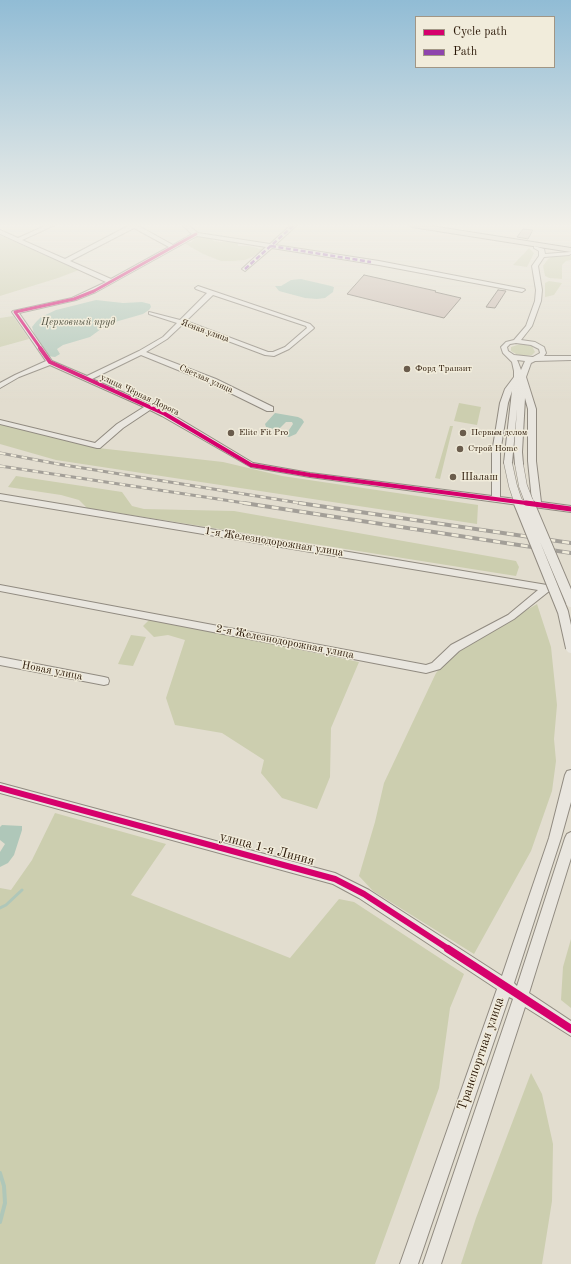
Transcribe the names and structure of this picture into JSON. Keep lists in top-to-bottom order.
{
  "streets": {
    "street": [
      "Ясная улица",
      "Светлая улица",
      "улица Чёрная Дорога",
      "1-я Железнодорожная улица",
      "2-я Железнодорожная улица",
      "Новая улица",
      "улица 1-я Линия",
      "Транспортная улица"
    ]
  },
  "crossings": [
    ["1-я Железнодорожная улица", "2-я Железнодорожная улица"],
    ["улица 1-я Линия", "Транспортная улица"]
  ],
  "water": ["Церковный пруд"],
  "places": [
    "Форд Транзит",
    "Elite Fit Pro",
    "Первым делом",
    "Строй Home",
    "Шалаш"
  ],
  "legend": ["Cycle path", "Path"]
}
